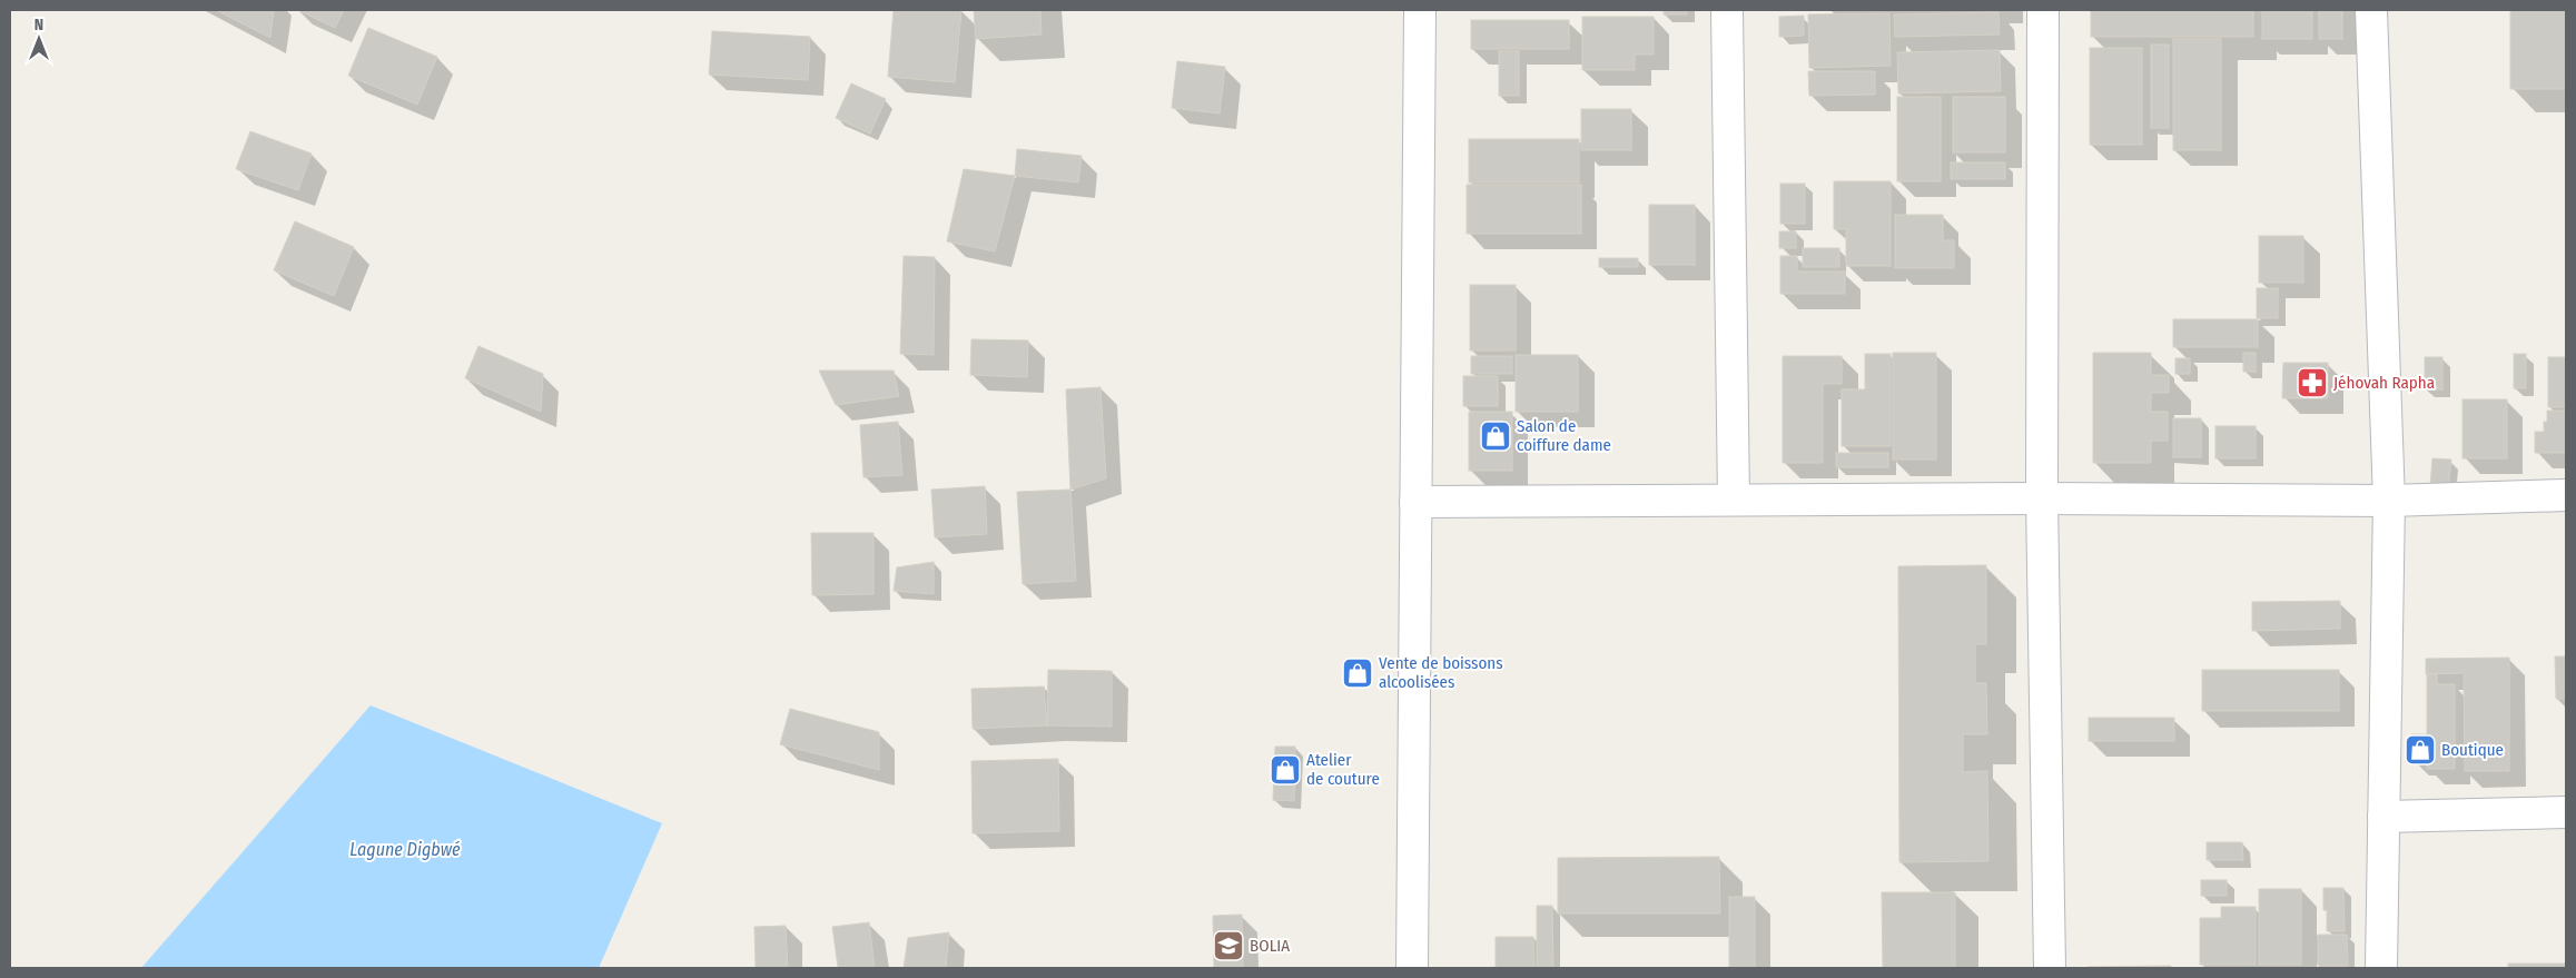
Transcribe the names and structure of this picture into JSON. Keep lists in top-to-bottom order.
{
  "water": ["Lagune Digbwé"],
  "places": {
    "pharmacy": ["Jéhovah Rapha"],
    "shop": [
      "Salon de coiffure dame",
      "Vente de boissons alcoolisées",
      "Boutique",
      "Atelier de couture"
    ],
    "school or university": ["BOLIA"]
  },
  "north": "top"
}
